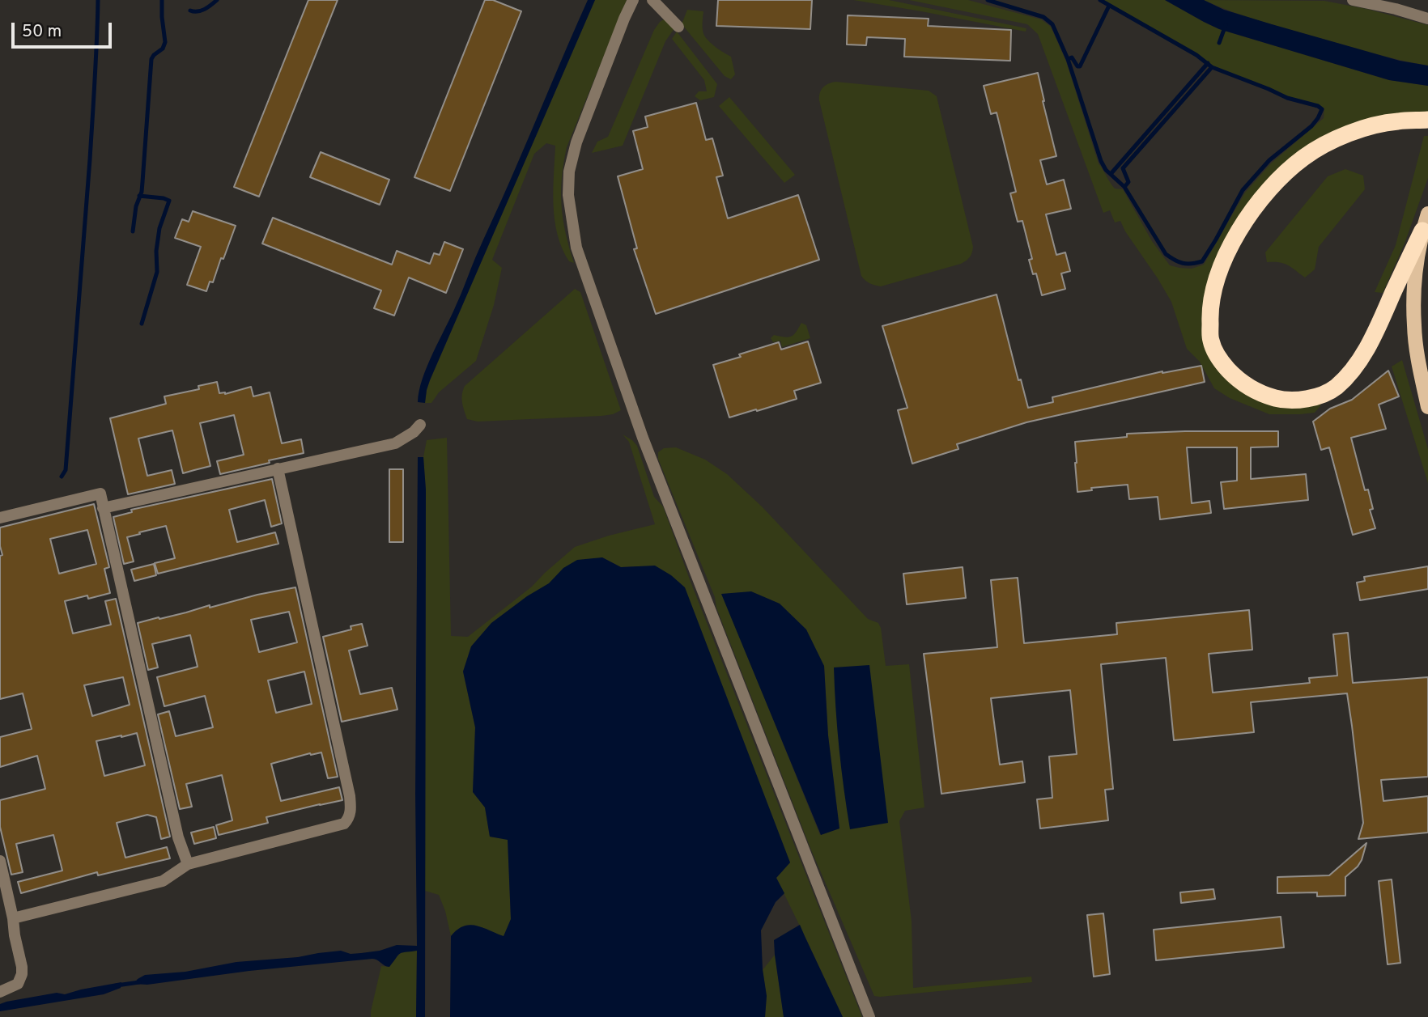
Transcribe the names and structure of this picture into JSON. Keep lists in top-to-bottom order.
{
  "scale_bar": "50 m"
}
